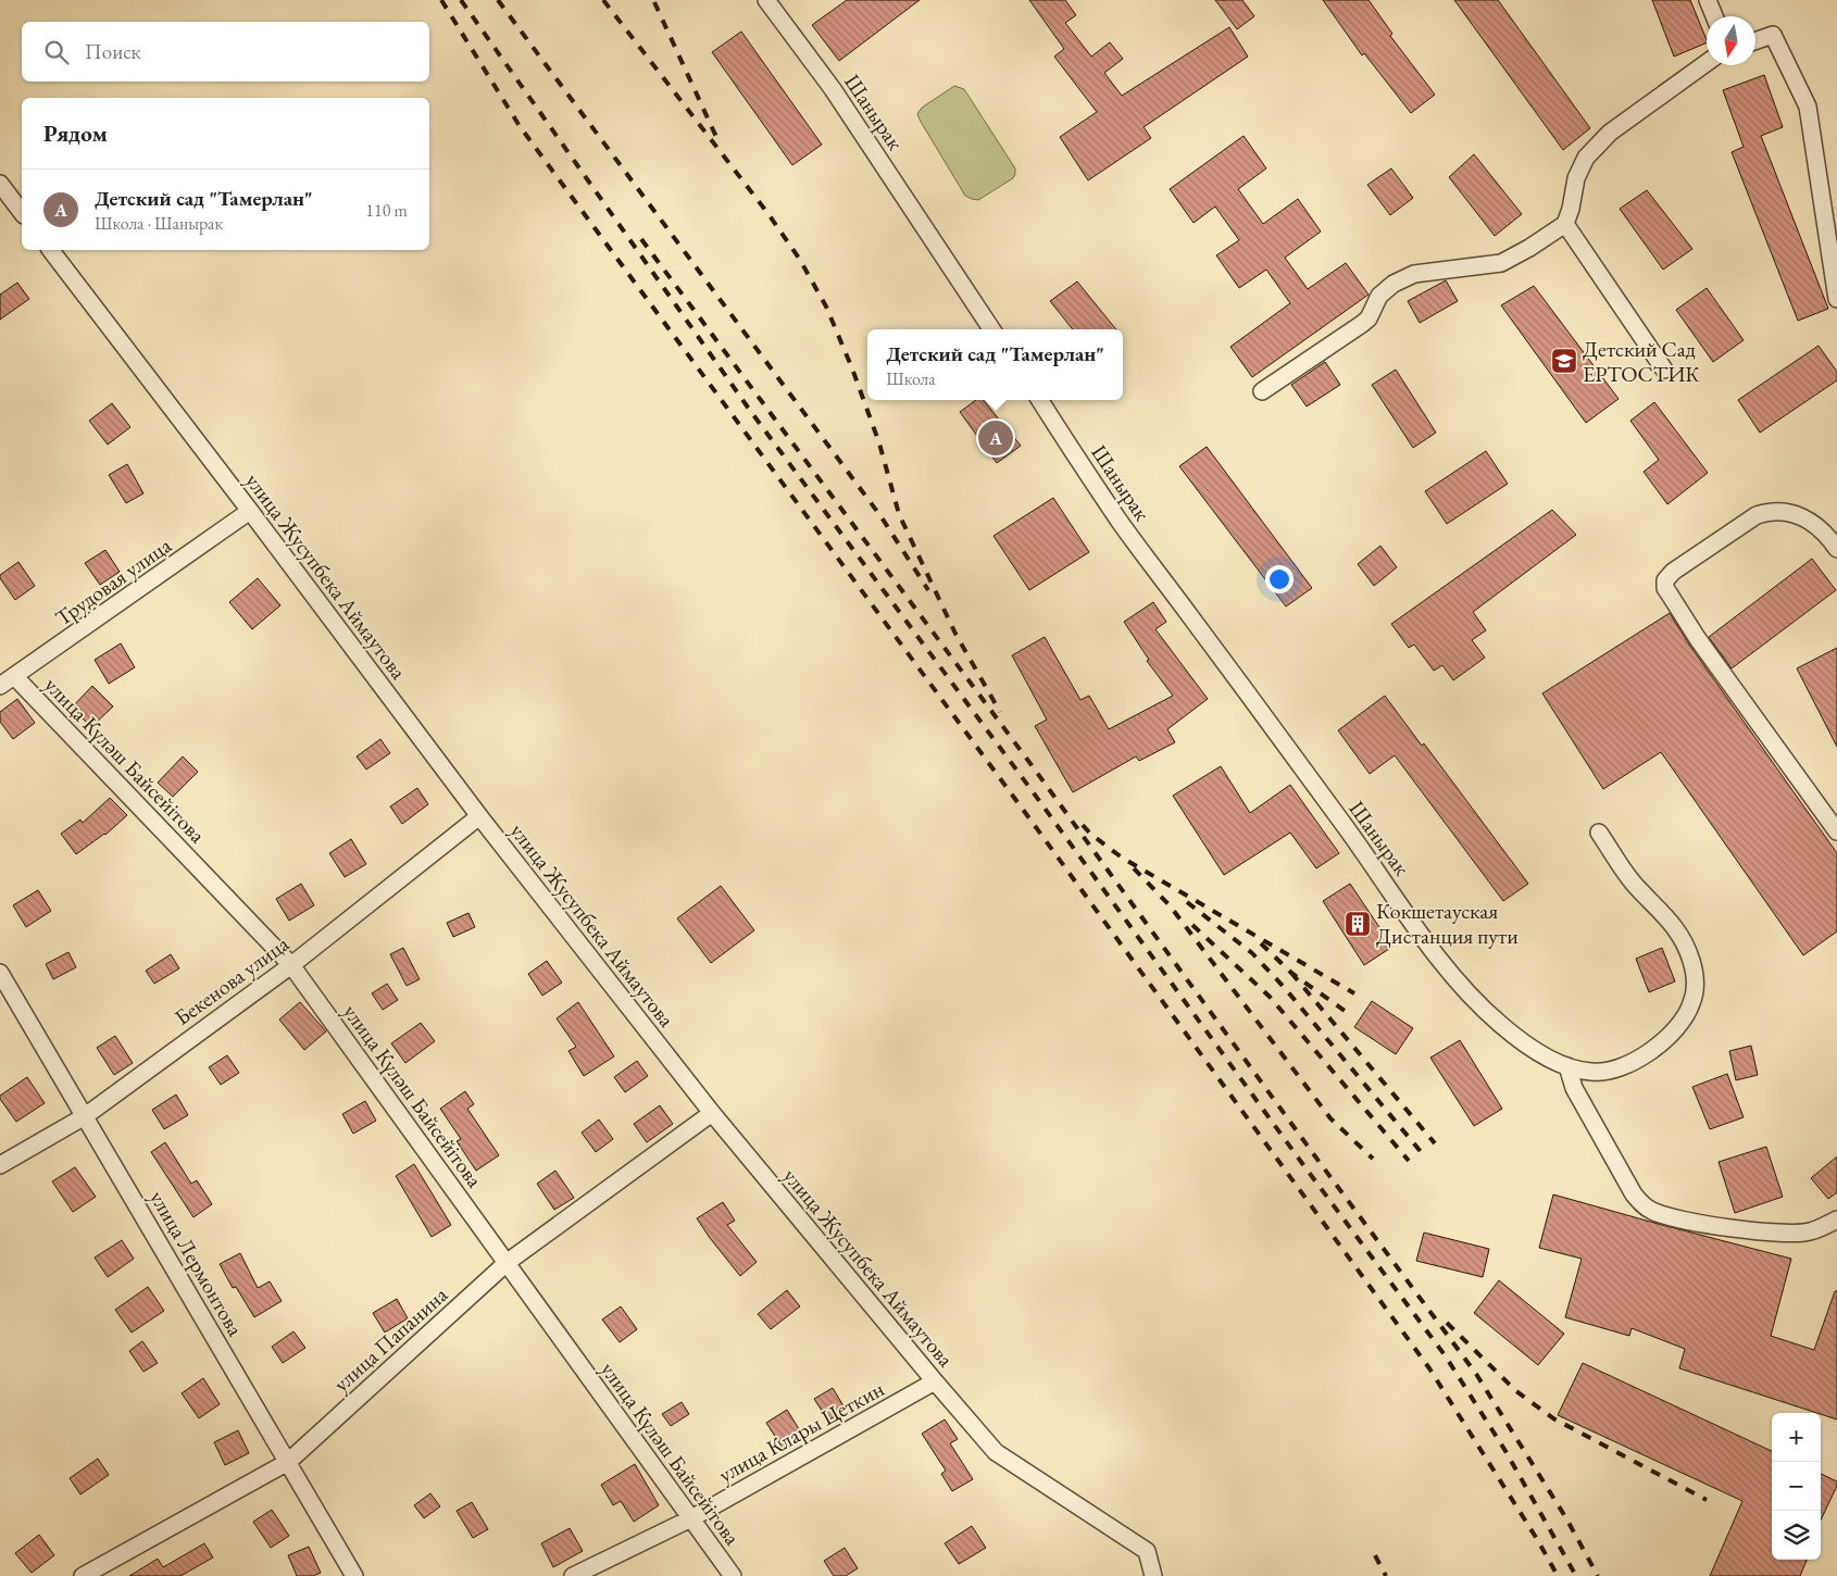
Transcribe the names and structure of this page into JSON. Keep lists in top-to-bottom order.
{
  "streets": {
    "street": [
      "Шанырак",
      "улица Жусупбека Аймаутова",
      "Трудовая улица",
      "улица Күләш Байсейітова",
      "Бекенова улица",
      "улица Лермонтова",
      "улица Папанина",
      "улица Клары Цеткин"
    ]
  },
  "crossings": [
    ["улица Жусупбека Аймаутова", "Трудовая улица"],
    ["улица Жусупбека Аймаутова", "Бекенова улица"],
    ["улица Жусупбека Аймаутова", "улица Папанина"],
    ["улица Жусупбека Аймаутова", "улица Клары Цеткин"],
    ["Трудовая улица", "улица Күләш Байсейітова"],
    ["улица Күләш Байсейітова", "Бекенова улица"],
    ["улица Күләш Байсейітова", "улица Папанина"],
    ["улица Күләш Байсейітова", "улица Клары Цеткин"],
    ["Бекенова улица", "улица Лермонтова"],
    ["улица Лермонтова", "улица Папанина"]
  ],
  "places": {
    "school or university": ["Детский Сад ЕРТОСТИК"],
    "building": ["Кокшетауская Дистанция пути"]
  },
  "north": "bottom",
  "page": {
    "search": "Поиск",
    "heading": "Рядом",
    "list": [
      {
        "mark": "A",
        "name": "Детский сад \"Тамерлан\"",
        "note": "Школа · Шанырак",
        "value": "110 m"
      }
    ],
    "popup": ["Детский сад \"Тамерлан\"", "Школа"],
    "pins": "A",
    "map_buttons": ["+", "−"]
  }
}
